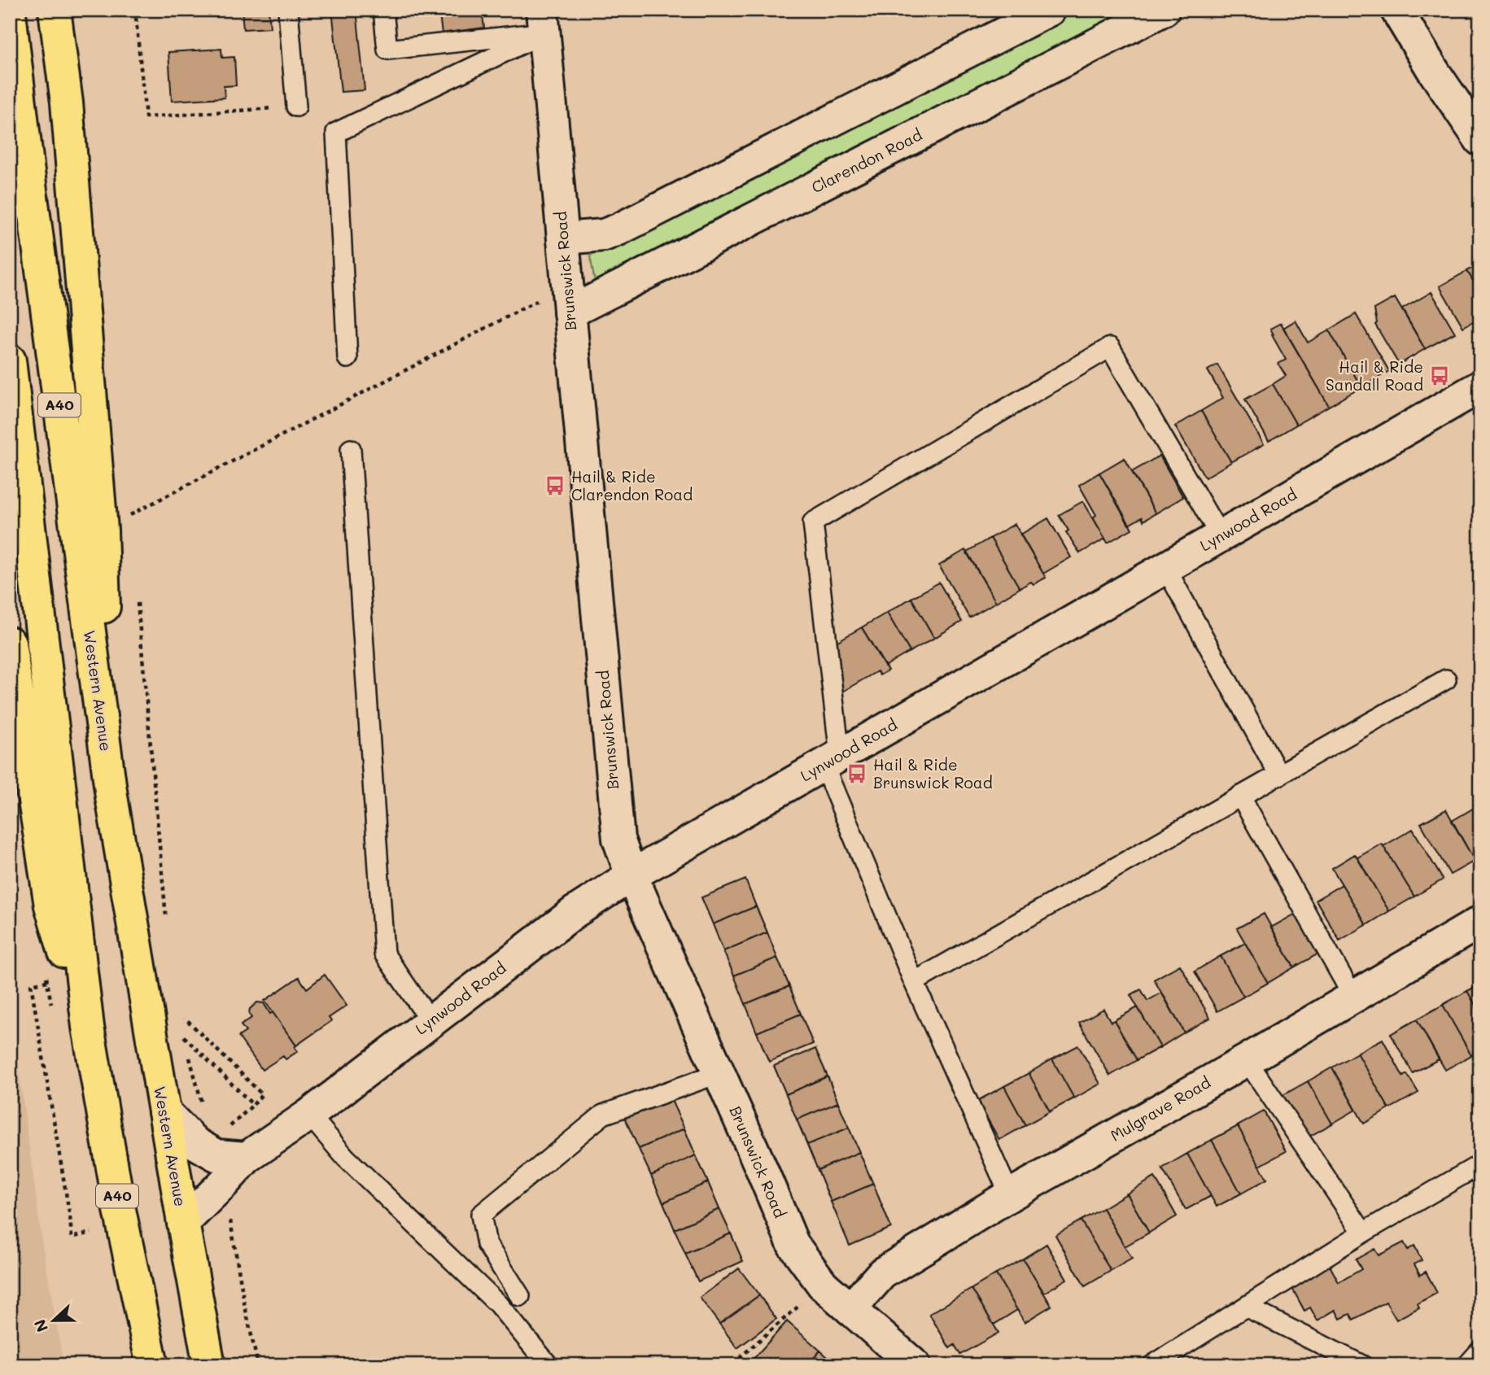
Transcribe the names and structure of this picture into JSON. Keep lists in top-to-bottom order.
{
  "streets": {
    "highway": ["A40", "Western Avenue"],
    "street": [
      "Clarendon Road",
      "Brunswick Road",
      "Lynwood Road",
      "Mulgrave Road"
    ]
  },
  "crossings": [
    ["Clarendon Road", "Brunswick Road"],
    ["Brunswick Road", "Lynwood Road"],
    ["Brunswick Road", "Mulgrave Road"],
    ["A40", "Western Avenue"],
    ["Lynwood Road", "Western Avenue"]
  ],
  "places": {
    "bus stop": ["Hail & Ride Sandall Road", "Hail & Ride Clarendon Road", "Hail & Ride Brunswick Road"]
  },
  "north": "left"
}
